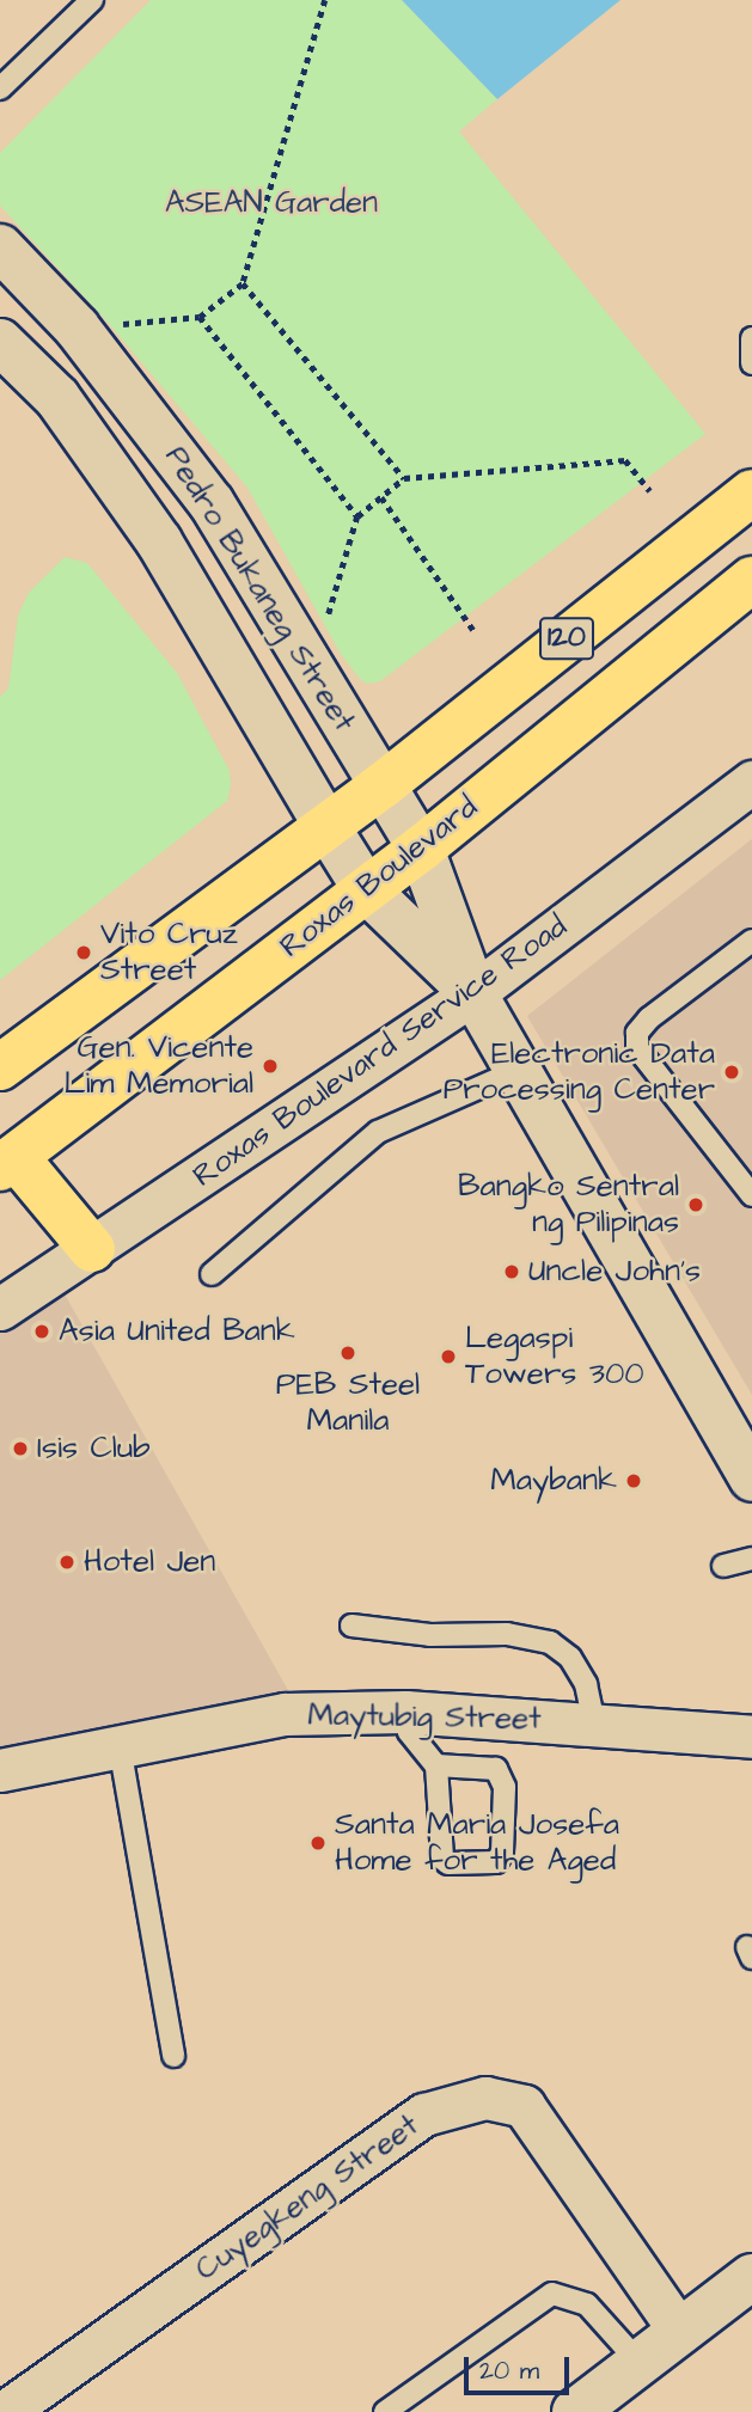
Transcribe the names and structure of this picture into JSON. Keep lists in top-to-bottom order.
{
  "streets": {
    "highway": ["120", "Roxas Boulevard"],
    "main road": ["Pedro Bukaneg Street"],
    "street": ["Roxas Boulevard Service Road", "Maytubig Street", "Cuyegkeng Street"]
  },
  "crossings": [
    ["Pedro Bukaneg Street", "120"],
    ["Pedro Bukaneg Street", "Roxas Boulevard"],
    ["Pedro Bukaneg Street", "Roxas Boulevard Service Road"]
  ],
  "parks": ["ASEAN Garden"],
  "places": [
    "Vito Cruz Street",
    "Gen. Vicente Lim Memorial",
    "Electronic Data Processing Center",
    "Bangko Sentral ng Pilipinas",
    "Uncle John's",
    "Asia United Bank",
    "PEB Steel Manila",
    "Legaspi Towers 300",
    "Isis Club",
    "Maybank",
    "Hotel Jen",
    "Santa Maria Josefa Home for the Aged"
  ],
  "scale_bar": "20 m"
}
